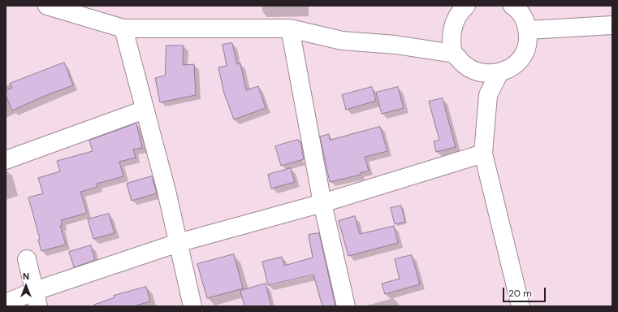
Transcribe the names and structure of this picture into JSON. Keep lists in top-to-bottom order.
{
  "scale_bar": "20 m",
  "north": "top"
}
